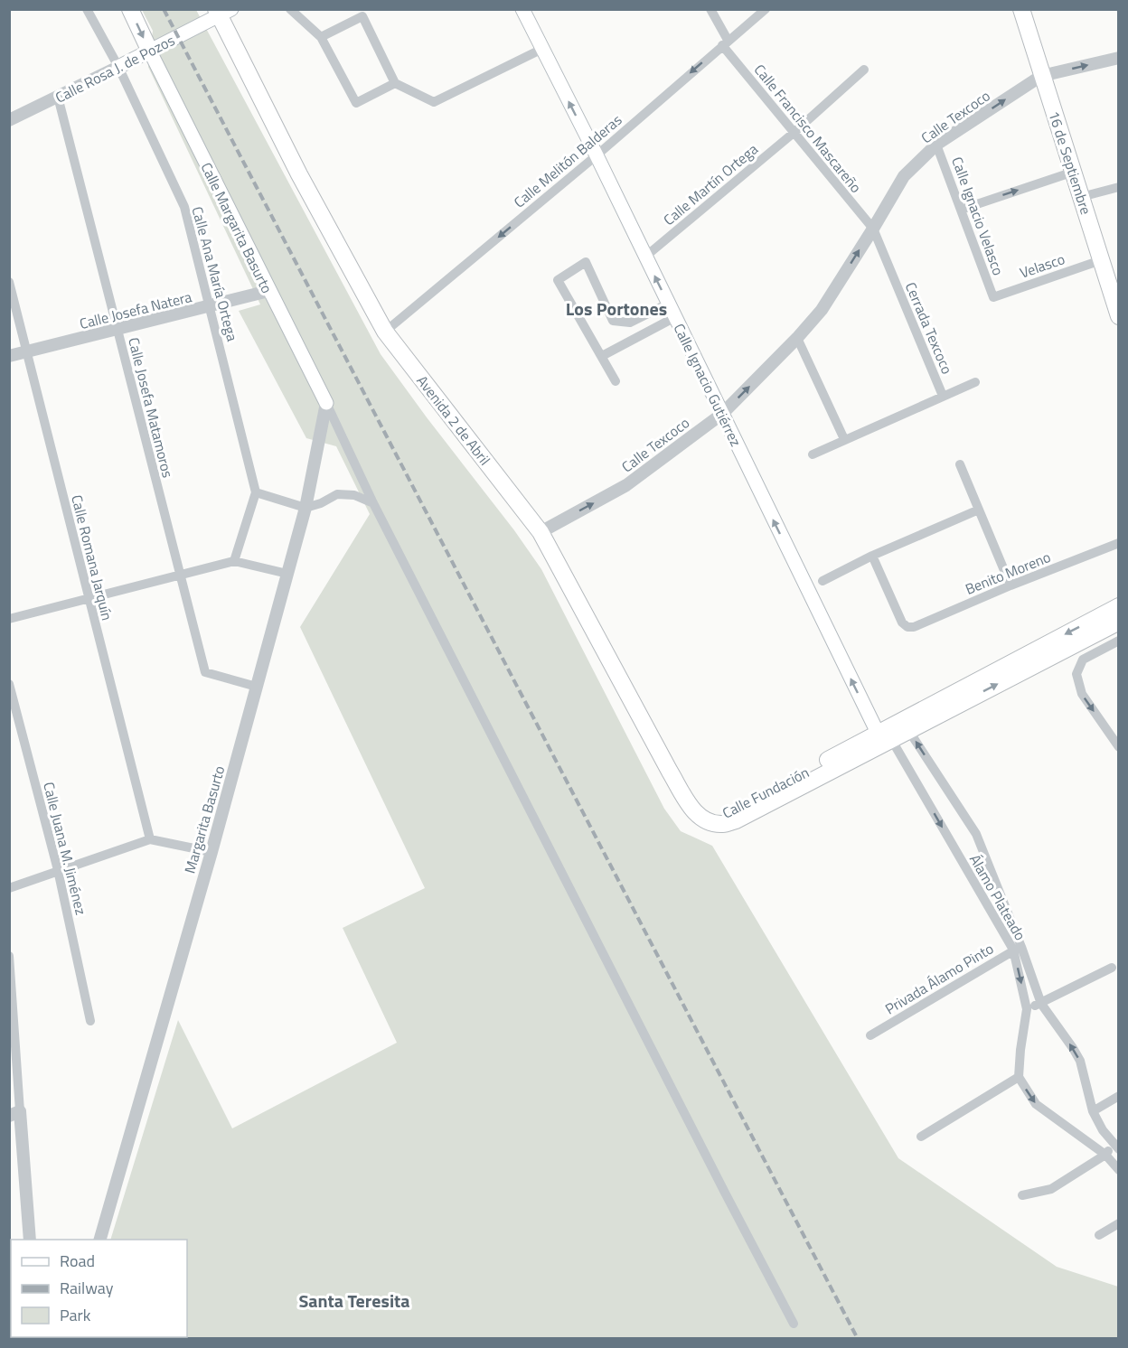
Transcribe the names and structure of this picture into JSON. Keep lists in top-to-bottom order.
{
  "streets": {
    "main road": [
      "Calle Rosa J. de Pozos",
      "16 de Septiembre",
      "Calle Margarita Basurto",
      "Calle Ignacio Gutiérrez",
      "Avenida 2 de Abril",
      "Calle Fundación"
    ],
    "street": [
      "Calle Texcoco",
      "Calle Francisco Mascareño",
      "Calle Melitón Balderas",
      "Calle Martín Ortega",
      "Calle Ignacio Velasco",
      "Velasco",
      "Calle Ana María Ortega",
      "Calle Josefa Natera",
      "Cerrada Texcoco",
      "Calle Josefa Matamoros",
      "Calle Romana Jarquín",
      "Benito Moreno",
      "Margarita Basurto",
      "Calle Juana M. Jiménez",
      "Álamo Plateado",
      "Privada Álamo Pinto"
    ]
  },
  "crossings": [
    ["Calle Rosa J. de Pozos", "Calle Margarita Basurto"],
    ["Calle Rosa J. de Pozos", "Calle Ana María Ortega"],
    ["Calle Rosa J. de Pozos", "Calle Josefa Matamoros"],
    ["Calle Rosa J. de Pozos", "Avenida 2 de Abril"],
    ["Calle Texcoco", "Calle Francisco Mascareño"],
    ["Calle Texcoco", "16 de Septiembre"],
    ["Calle Texcoco", "Calle Ignacio Velasco"],
    ["Calle Texcoco", "Cerrada Texcoco"],
    ["Calle Texcoco", "Calle Ignacio Gutiérrez"],
    ["Calle Texcoco", "Avenida 2 de Abril"],
    ["Calle Francisco Mascareño", "Calle Melitón Balderas"],
    ["Calle Francisco Mascareño", "Calle Martín Ortega"],
    ["Calle Francisco Mascareño", "Cerrada Texcoco"],
    ["Calle Melitón Balderas", "Calle Ignacio Gutiérrez"],
    ["Calle Melitón Balderas", "Avenida 2 de Abril"],
    ["16 de Septiembre", "Velasco"],
    ["Calle Martín Ortega", "Calle Ignacio Gutiérrez"],
    ["Calle Ignacio Velasco", "Velasco"],
    ["Calle Margarita Basurto", "Calle Josefa Natera"],
    ["Calle Margarita Basurto", "Margarita Basurto"],
    ["Calle Ana María Ortega", "Calle Josefa Natera"],
    ["Calle Josefa Natera", "Calle Josefa Matamoros"],
    ["Calle Josefa Natera", "Calle Romana Jarquín"],
    ["Calle Ignacio Gutiérrez", "Calle Fundación"],
    ["Calle Ignacio Gutiérrez", "Álamo Plateado"],
    ["Calle Josefa Matamoros", "Margarita Basurto"],
    ["Avenida 2 de Abril", "Calle Fundación"],
    ["Calle Fundación", "Álamo Plateado"],
    ["Álamo Plateado", "Privada Álamo Pinto"]
  ],
  "one_way": ["Calle Texcoco", "Calle Melitón Balderas", "Calle Ignacio Gutiérrez"],
  "districts": ["Los Portones", "Santa Teresita"],
  "legend": ["Road", "Railway", "Park"]
}
